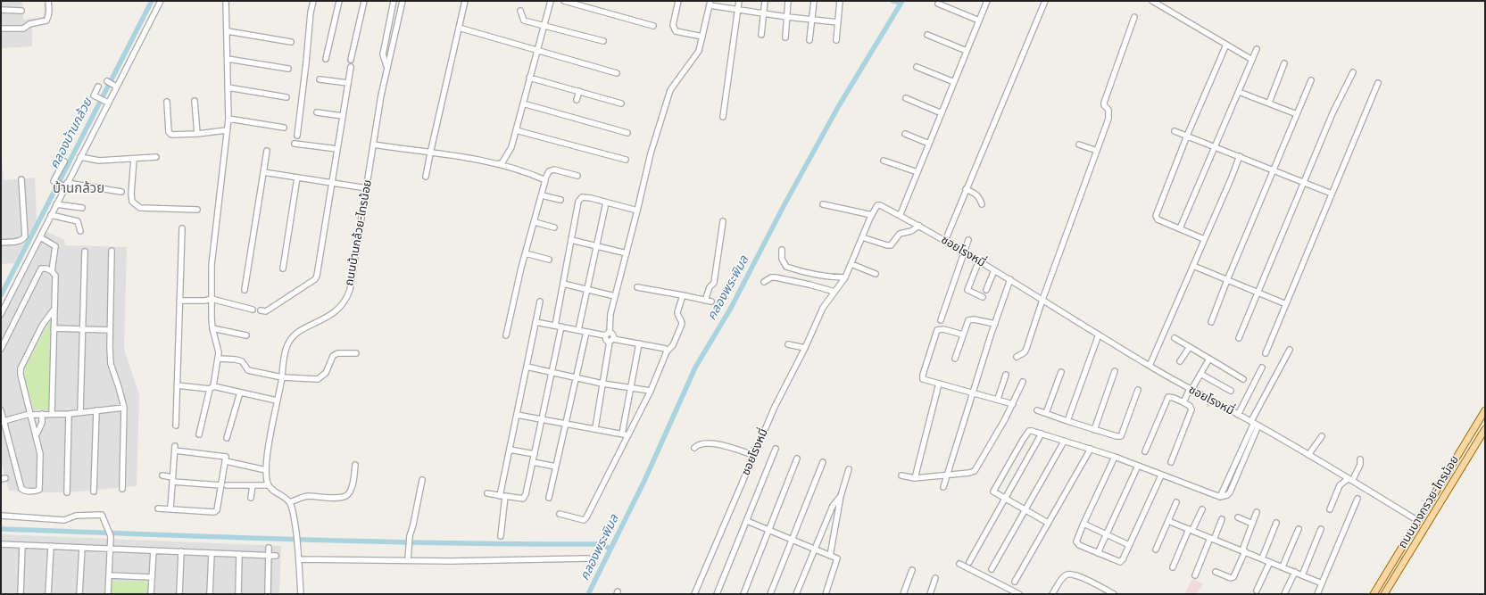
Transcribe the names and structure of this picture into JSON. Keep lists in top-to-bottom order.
{
  "streets": {
    "main road": ["ถนนบางกรวย-ไทรน้อย"],
    "street": ["ถนนบ้านกล้วย-ไทรน้อย", "ซอยโรงหมี่"]
  },
  "crossings": [
    ["ซอยโรงหมี่", "ถนนบางกรวย-ไทรน้อย"]
  ],
  "districts": ["บ้านกล้วย"],
  "water": ["คลองบ้านกล้วย", "คลองพระพิมล"]
}
